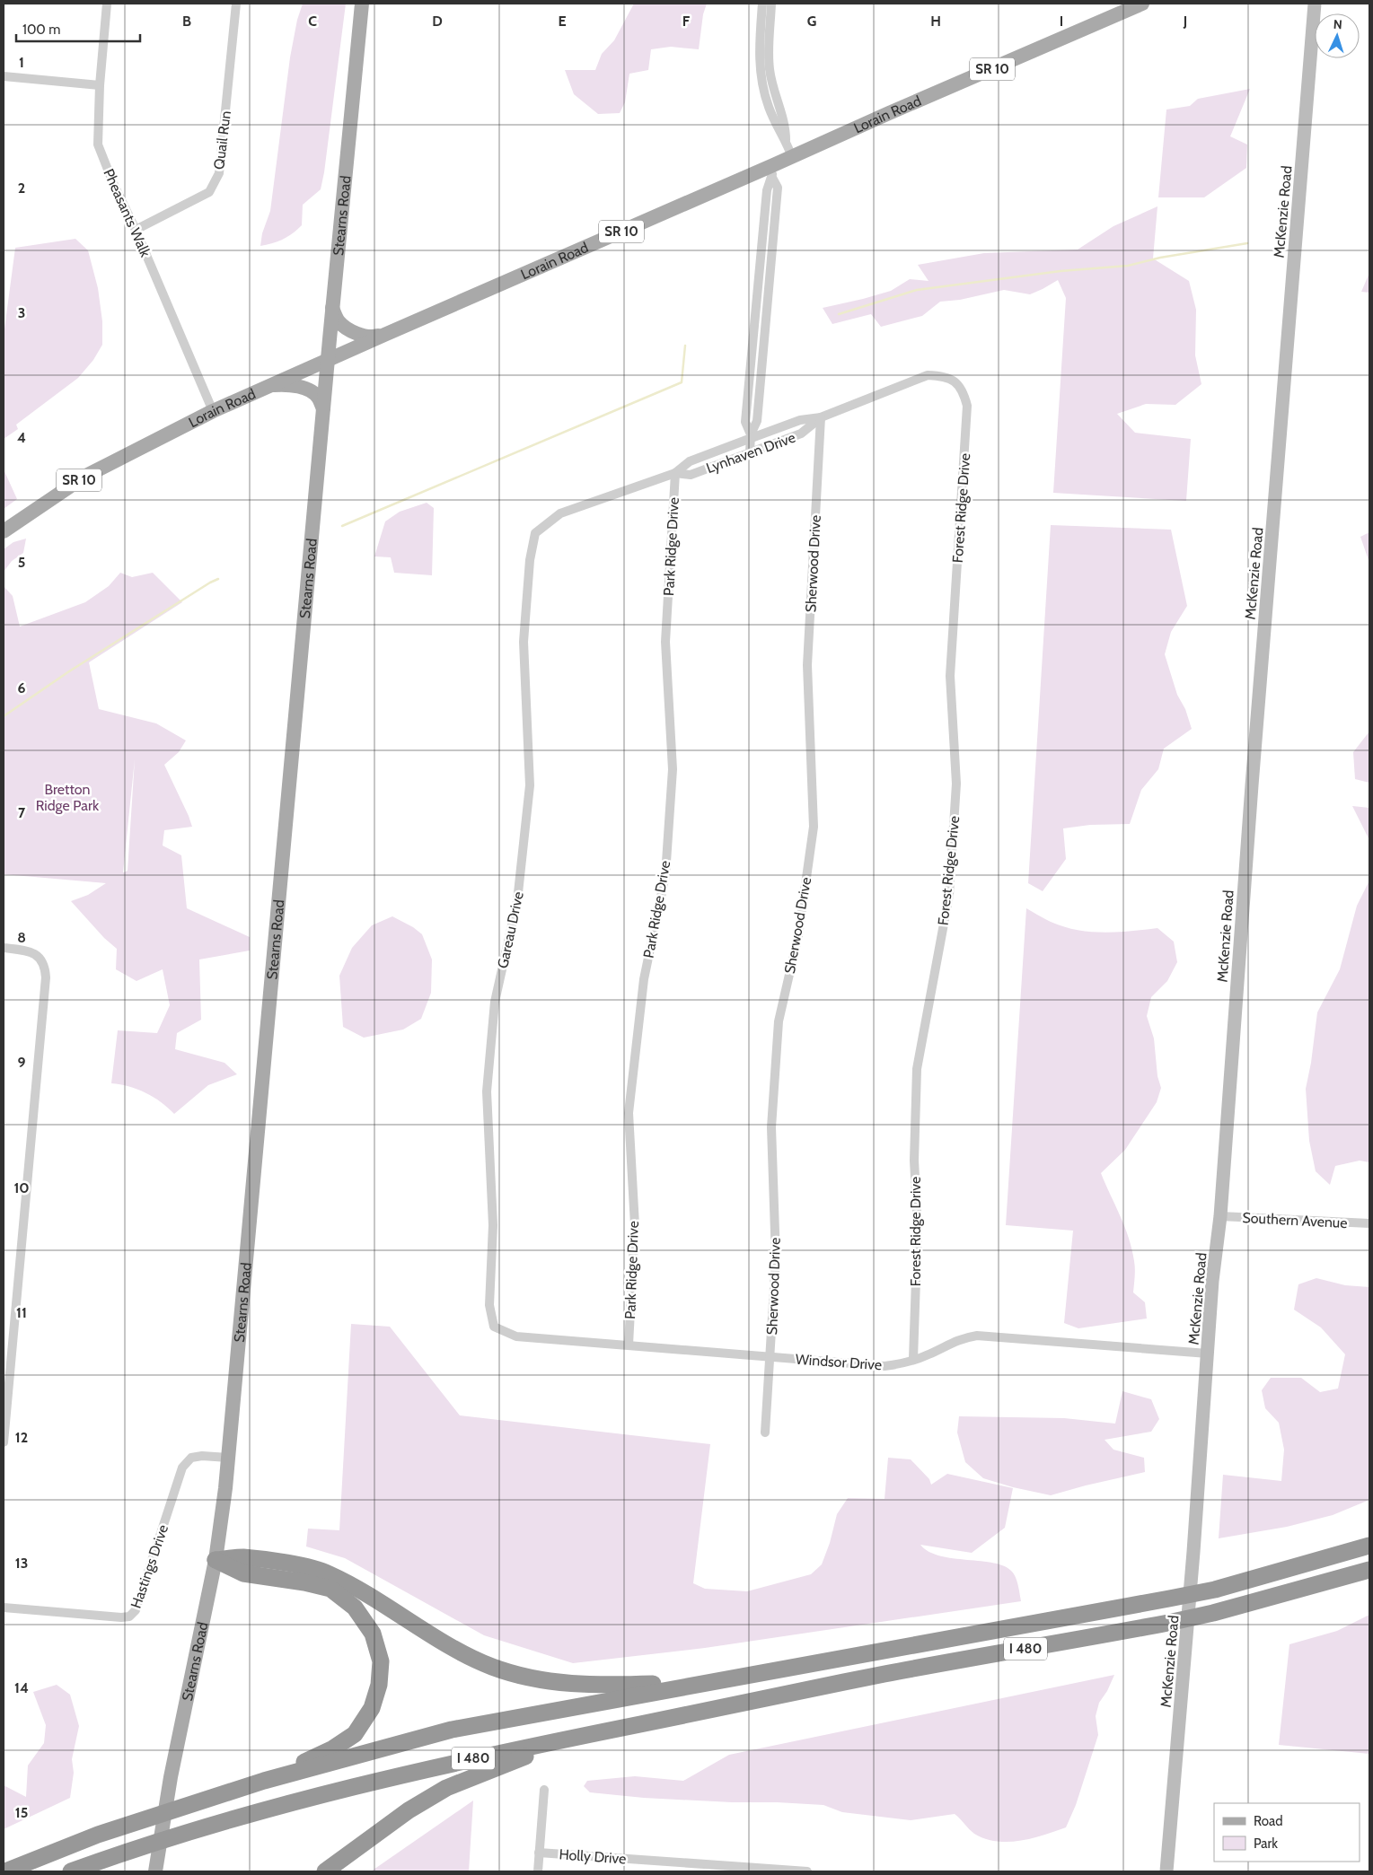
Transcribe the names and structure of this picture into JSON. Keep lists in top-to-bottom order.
{
  "streets": {
    "highway": ["I 480"],
    "main road": ["SR 10", "Lorain Road", "Stearns Road"],
    "street": [
      "Quail Run",
      "McKenzie Road",
      "Pheasants Walk",
      "Lynhaven Drive",
      "Forest Ridge Drive",
      "Park Ridge Drive",
      "Sherwood Drive",
      "Gareau Drive",
      "Southern Avenue",
      "Windsor Drive",
      "Hastings Drive",
      "Holly Drive"
    ]
  },
  "crossings": [
    ["Lorain Road", "Pheasants Walk"],
    ["Lorain Road", "Stearns Road"],
    ["Quail Run", "Pheasants Walk"],
    ["McKenzie Road", "Southern Avenue"],
    ["McKenzie Road", "Windsor Drive"],
    ["Stearns Road", "Hastings Drive"],
    ["Lynhaven Drive", "Forest Ridge Drive"],
    ["Lynhaven Drive", "Park Ridge Drive"],
    ["Lynhaven Drive", "Sherwood Drive"],
    ["Lynhaven Drive", "Gareau Drive"],
    ["Forest Ridge Drive", "Windsor Drive"],
    ["Park Ridge Drive", "Windsor Drive"],
    ["Sherwood Drive", "Windsor Drive"],
    ["Gareau Drive", "Windsor Drive"]
  ],
  "parks": ["Bretton Ridge Park"],
  "legend": ["Road", "Park"],
  "scale_bar": "100 m",
  "north": "top",
  "grid": {
    "columns": [
      "B",
      "C",
      "D",
      "E",
      "F",
      "G",
      "H",
      "I",
      "J"
    ],
    "rows": [
      "1",
      "2",
      "3",
      "4",
      "5",
      "6",
      "7",
      "8",
      "9",
      "10",
      "11",
      "12",
      "13",
      "14",
      "15"
    ]
  }
}
